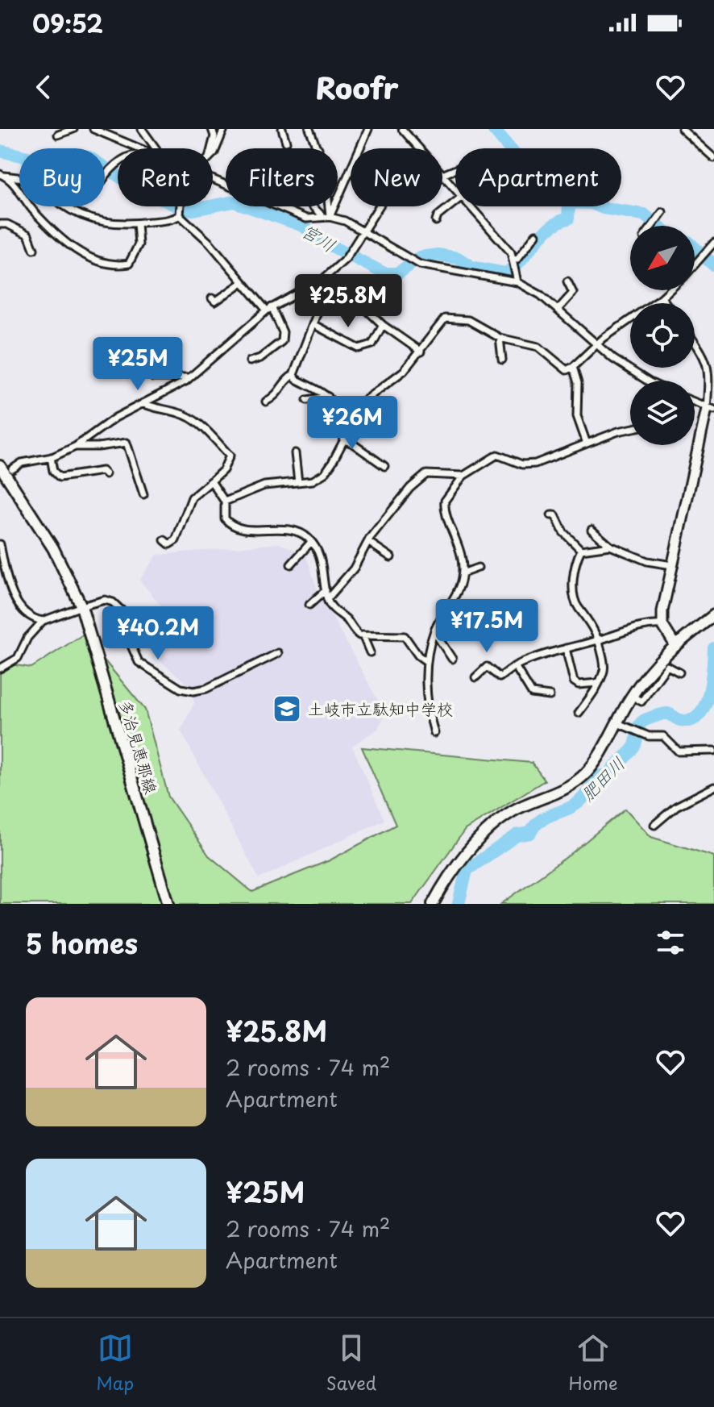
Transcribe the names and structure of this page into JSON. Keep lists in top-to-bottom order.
{
  "streets": {
    "main road": ["多治見恵那線"]
  },
  "water": ["宮川", "肥田川"],
  "places": {
    "school or university": ["土岐市立駄知中学校"]
  },
  "north": "bottom left",
  "page": {
    "status": "09:52",
    "header": "Roofr",
    "chip": [
      "Buy",
      "Rent",
      "Filters",
      "New",
      "Apartment"
    ],
    "price": [
      "¥25.8M",
      "¥25M",
      "¥26M",
      "¥17.5M",
      "¥40.2M"
    ],
    "heading": "5 homes",
    "list": [
      {
        "name": "¥25.8M",
        "note": "2 rooms · 74 m² · Apartment"
      },
      {
        "name": "¥25M",
        "note": "2 rooms · 74 m² · Apartment"
      }
    ],
    "tabs": ["Map", "Saved", "Home"]
  }
}
